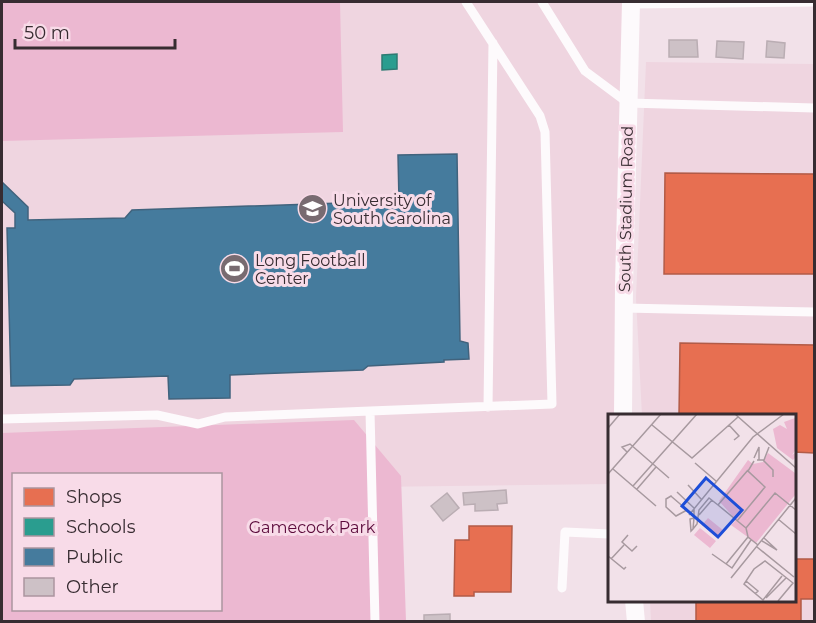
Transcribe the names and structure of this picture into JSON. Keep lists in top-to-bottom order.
{
  "streets": {
    "street": ["South Stadium Road"]
  },
  "parks": ["Gamecock Park"],
  "places": {
    "school or university": ["University of South Carolina"],
    "sports": ["Long Football Center"]
  },
  "legend": [
    "Shops",
    "Schools",
    "Public",
    "Other"
  ],
  "scale_bar": "50 m"
}
